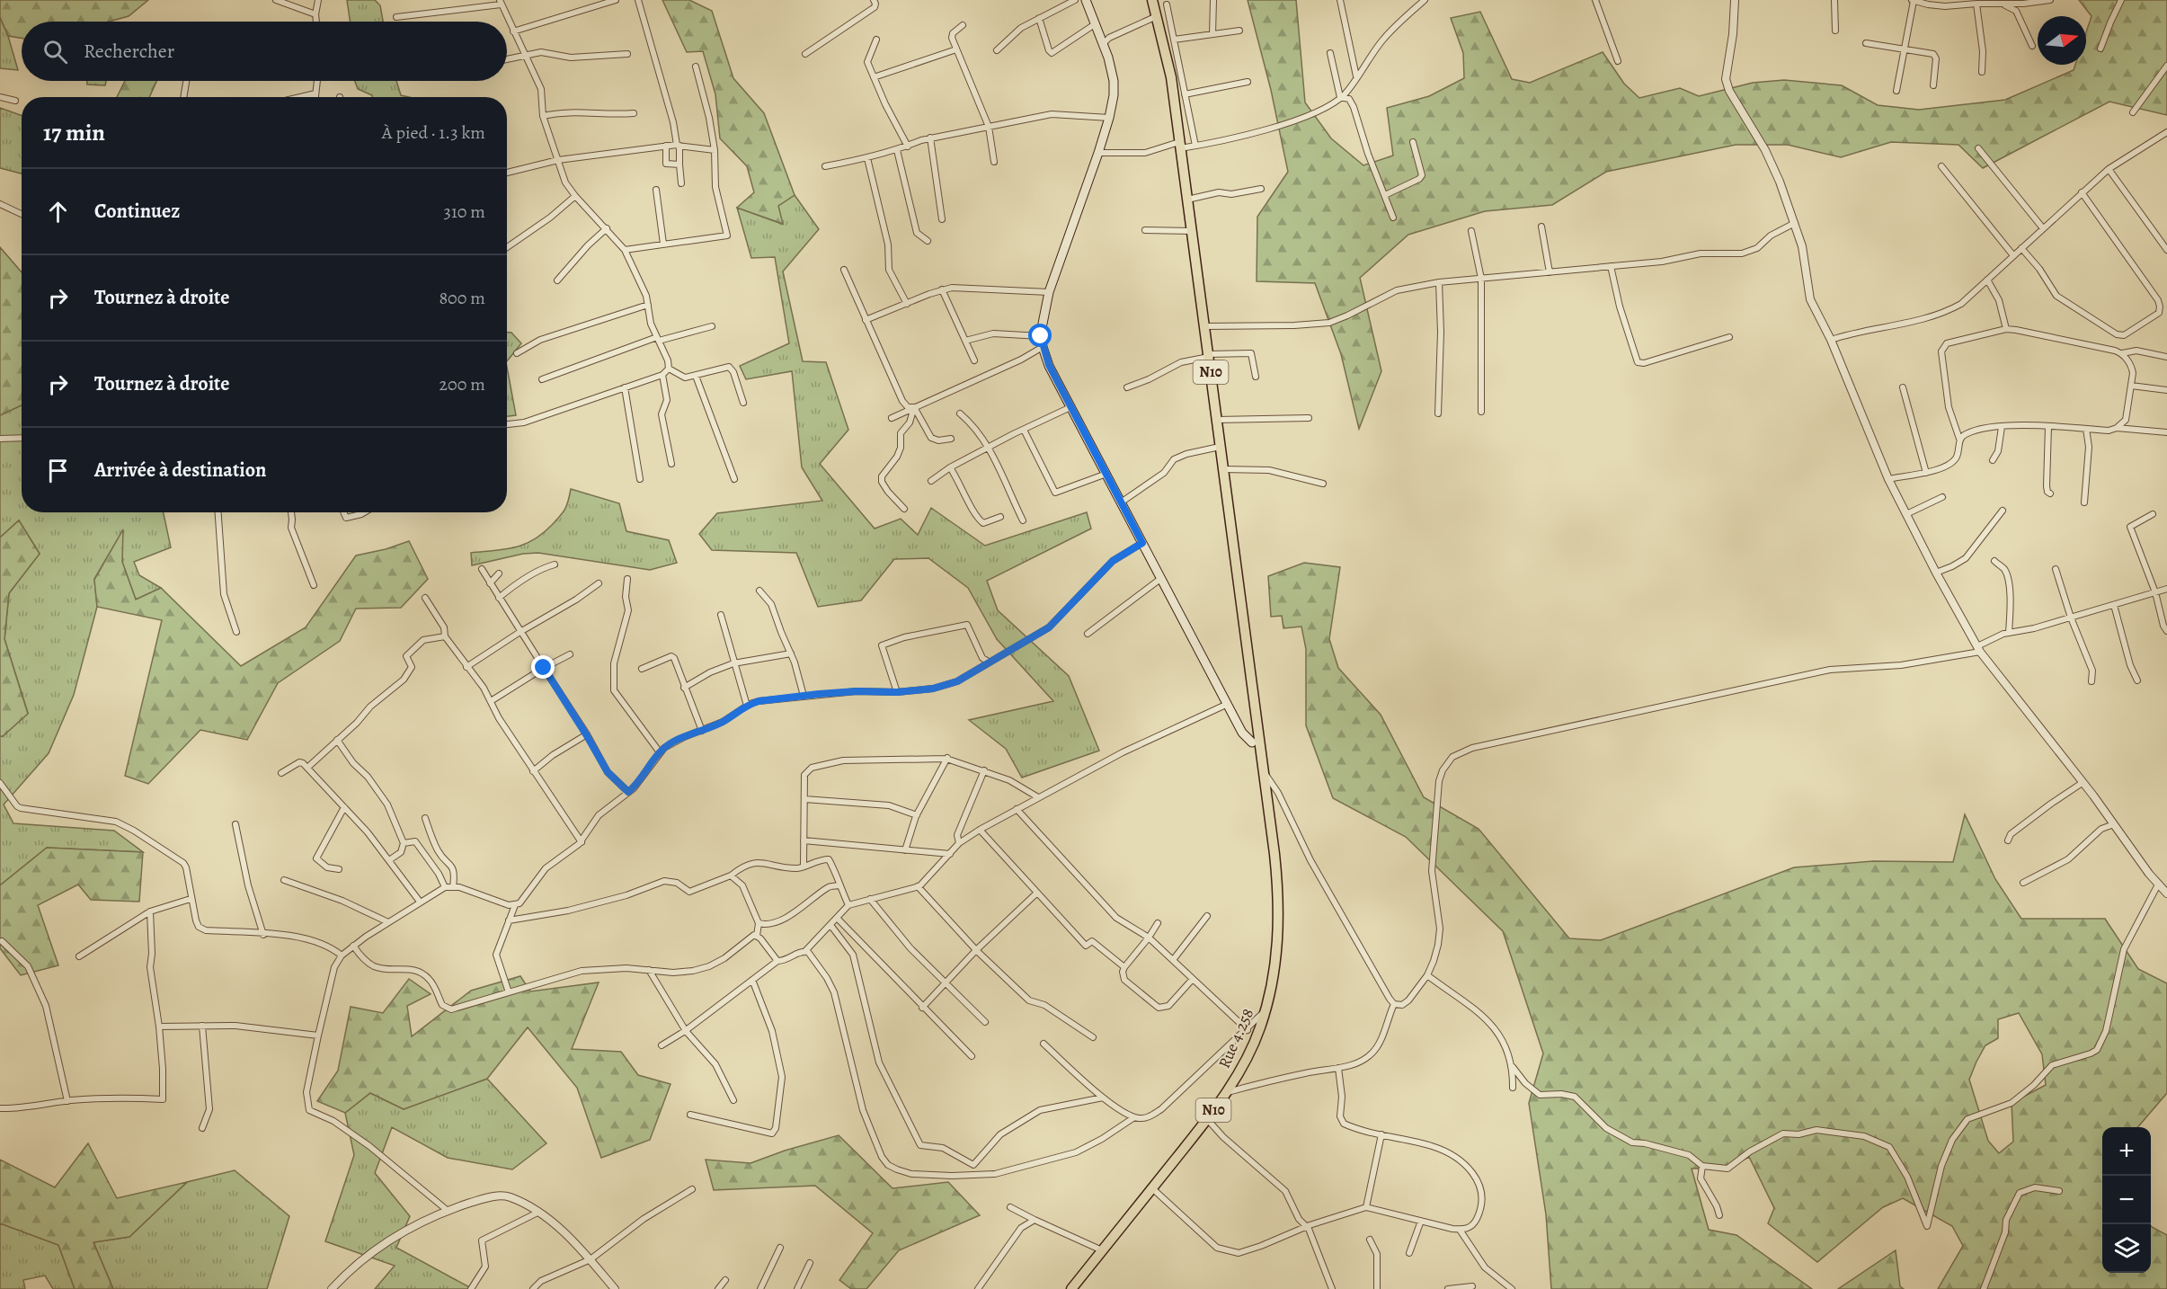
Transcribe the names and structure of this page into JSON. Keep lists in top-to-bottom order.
{
  "streets": {
    "highway": ["N10", "Rue 4.258"]
  },
  "crossings": [
    ["N10", "Rue 4.258"]
  ],
  "north": "right",
  "page": {
    "search": "Rechercher",
    "heading": ["17 min", "À pied · 1.3 km"],
    "list": [
      ["Continuez", "310 m"],
      ["Tournez à droite", "800 m"],
      ["Tournez à droite", "200 m"],
      "Arrivée à destination"
    ],
    "map_buttons": ["+", "−"]
  }
}
